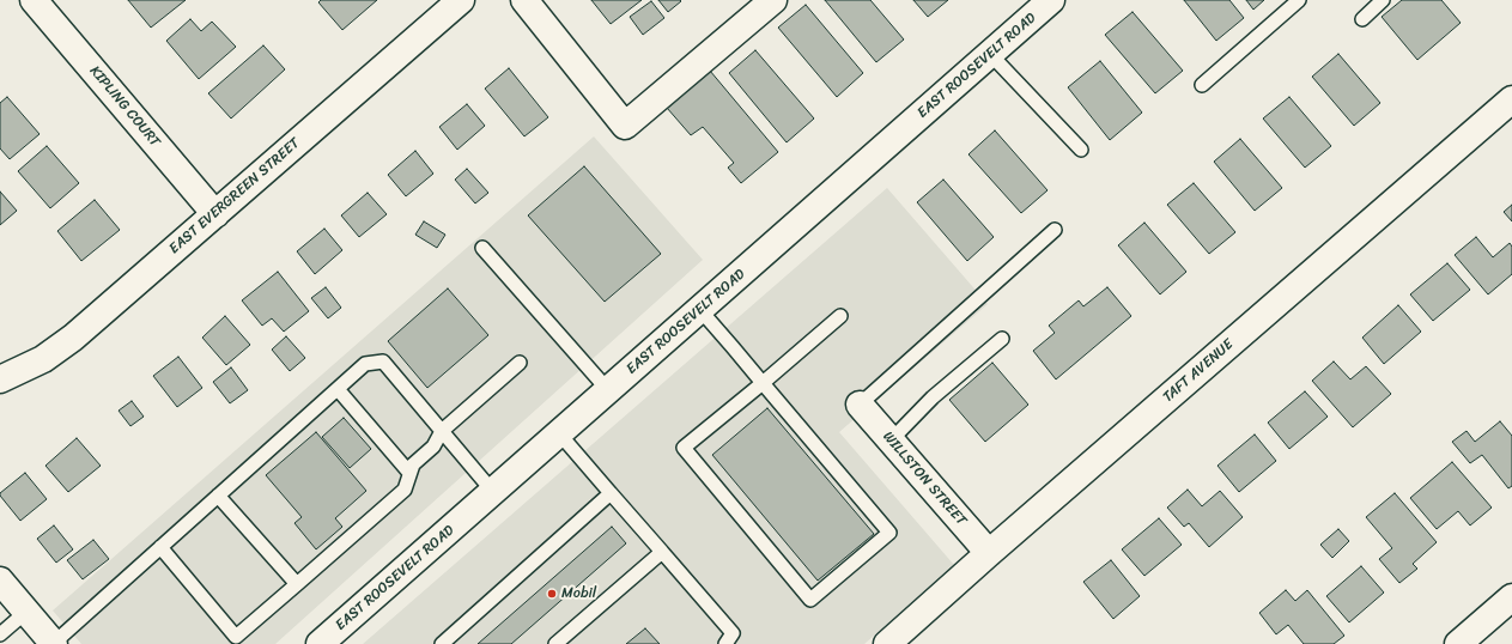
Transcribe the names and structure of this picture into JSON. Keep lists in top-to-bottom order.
{
  "streets": {
    "street": [
      "EAST ROOSEVELT ROAD",
      "KIPLING COURT",
      "EAST EVERGREEN STREET",
      "TAFT AVENUE",
      "WILLSTON STREET"
    ]
  },
  "crossings": [
    ["KIPLING COURT", "EAST EVERGREEN STREET"],
    ["TAFT AVENUE", "WILLSTON STREET"]
  ],
  "places": ["Mobil"]
}
